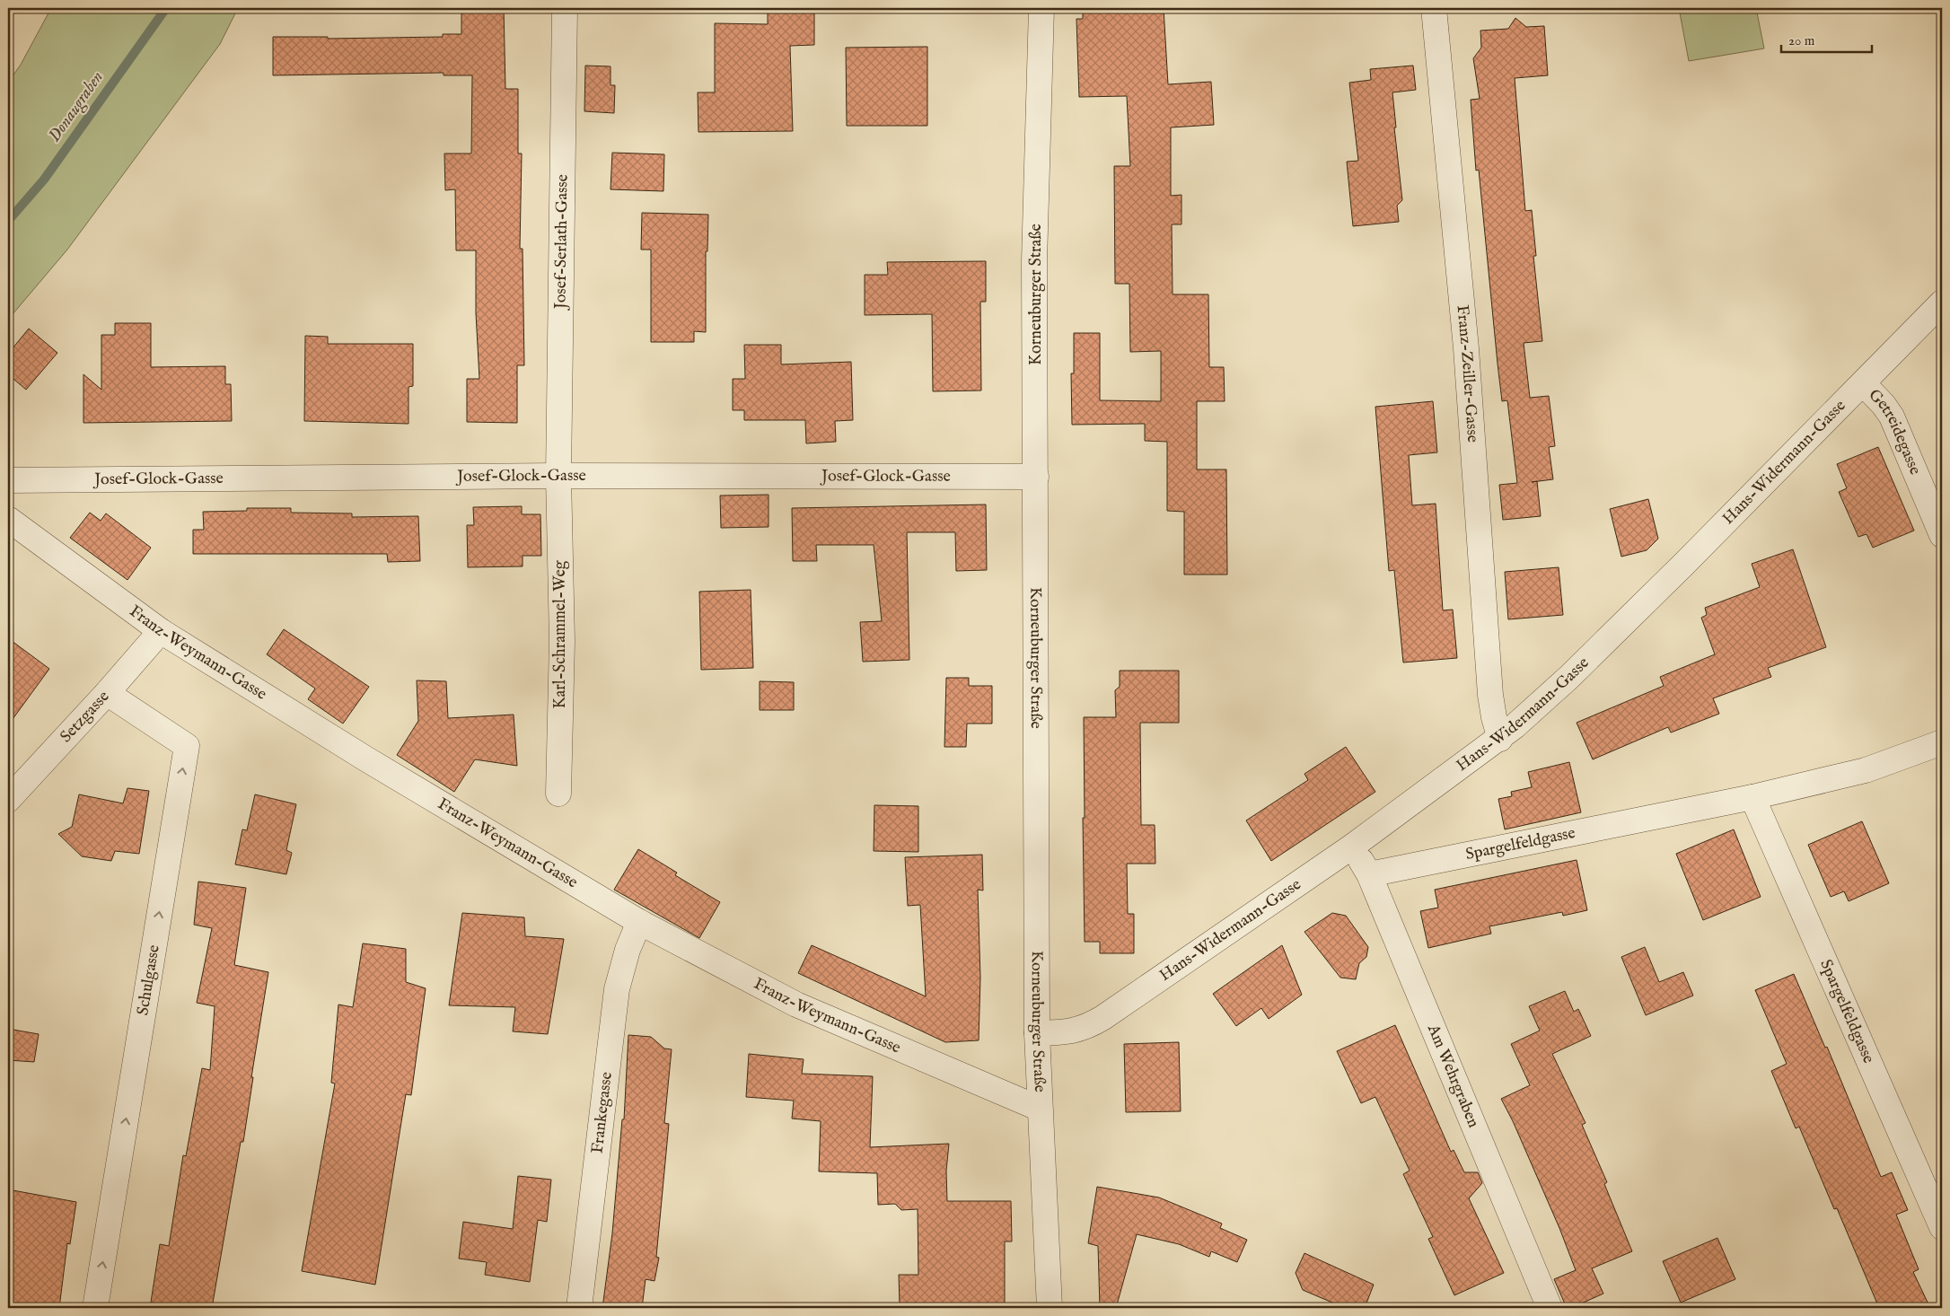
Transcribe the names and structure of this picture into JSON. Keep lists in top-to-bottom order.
{
  "streets": {
    "street": [
      "Josef-Serlath-Gasse",
      "Korneuburger Straße",
      "Franz-Zeiller-Gasse",
      "Getreidegasse",
      "Hans-Widermann-Gasse",
      "Josef-Glock-Gasse",
      "Karl-Schrammel-Weg",
      "Franz-Weymann-Gasse",
      "Setzgasse",
      "Spargelfeldgasse",
      "Schulgasse",
      "Am Wehrgraben",
      "Frankegasse"
    ]
  },
  "crossings": [
    ["Josef-Serlath-Gasse", "Josef-Glock-Gasse"],
    ["Josef-Serlath-Gasse", "Karl-Schrammel-Weg"],
    ["Korneuburger Straße", "Hans-Widermann-Gasse"],
    ["Korneuburger Straße", "Josef-Glock-Gasse"],
    ["Korneuburger Straße", "Franz-Weymann-Gasse"],
    ["Franz-Zeiller-Gasse", "Hans-Widermann-Gasse"],
    ["Getreidegasse", "Hans-Widermann-Gasse"],
    ["Hans-Widermann-Gasse", "Am Wehrgraben"],
    ["Josef-Glock-Gasse", "Karl-Schrammel-Weg"],
    ["Franz-Weymann-Gasse", "Setzgasse"],
    ["Franz-Weymann-Gasse", "Frankegasse"],
    ["Setzgasse", "Schulgasse"],
    ["Spargelfeldgasse", "Am Wehrgraben"]
  ],
  "one_way": ["Schulgasse"],
  "water": ["Donaugraben"],
  "scale_bar": "20 m"
}
